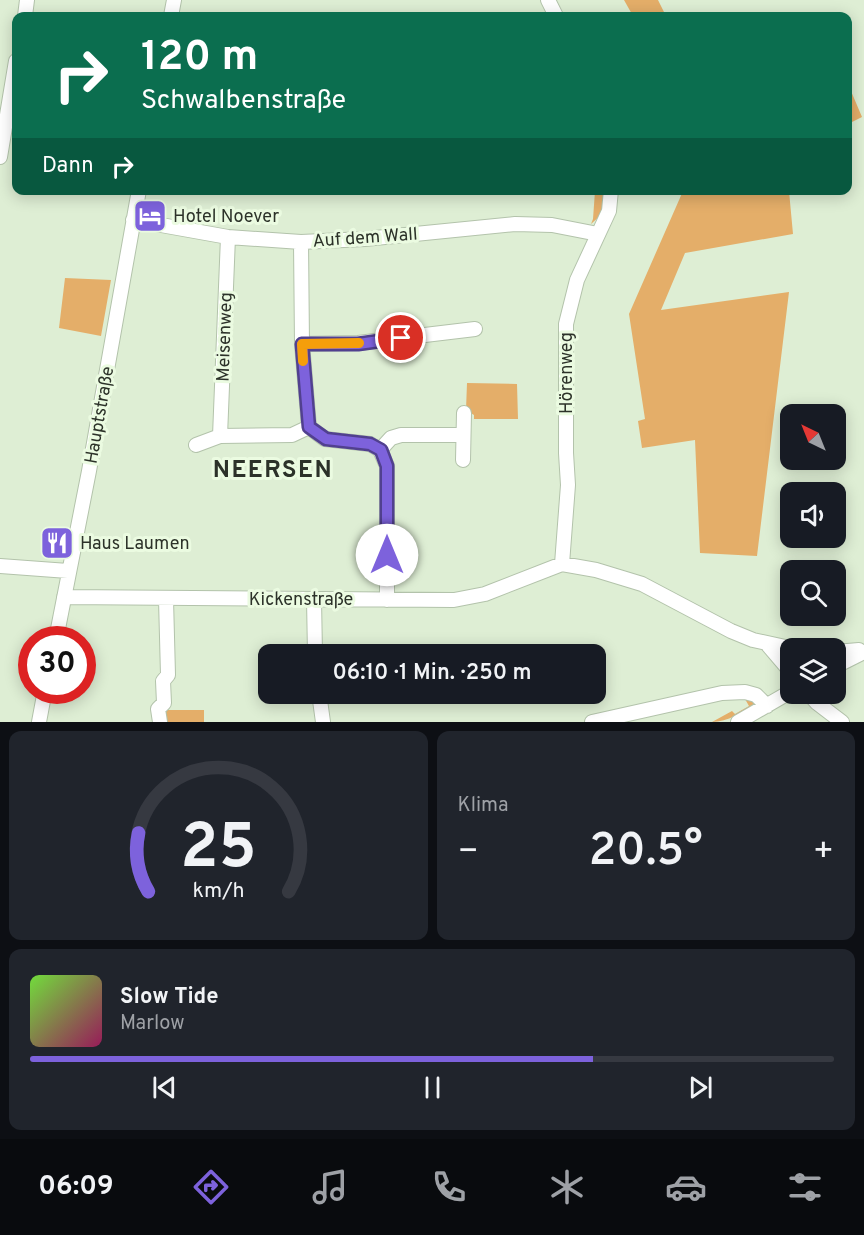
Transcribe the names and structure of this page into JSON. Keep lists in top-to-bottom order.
{
  "streets": {
    "street": [
      "Auf dem Wall",
      "Meisenweg",
      "Hörenweg",
      "Hauptstraße",
      "Kickenstraße"
    ]
  },
  "crossings": [
    ["Auf dem Wall", "Meisenweg"],
    ["Auf dem Wall", "Hörenweg"],
    ["Auf dem Wall", "Hauptstraße"],
    ["Hörenweg", "Kickenstraße"],
    ["Hauptstraße", "Kickenstraße"]
  ],
  "districts": ["NEERSEN"],
  "places": {
    "hotel": ["Hotel Noever"],
    "restaurant": ["Haus Laumen"]
  },
  "north": "top left",
  "page": {
    "turn": ["120 m", "Schwalbenstraße"],
    "then": "Dann",
    "limit": "30",
    "trip": "06:10 · 1 Min. · 250 m",
    "tile": "Klima",
    "heat": ["−", "20.5°", "+"],
    "song": ["Slow Tide", "Marlow"],
    "tabs": "06:09",
    "gauge": ["25", "km/h"]
  }
}
